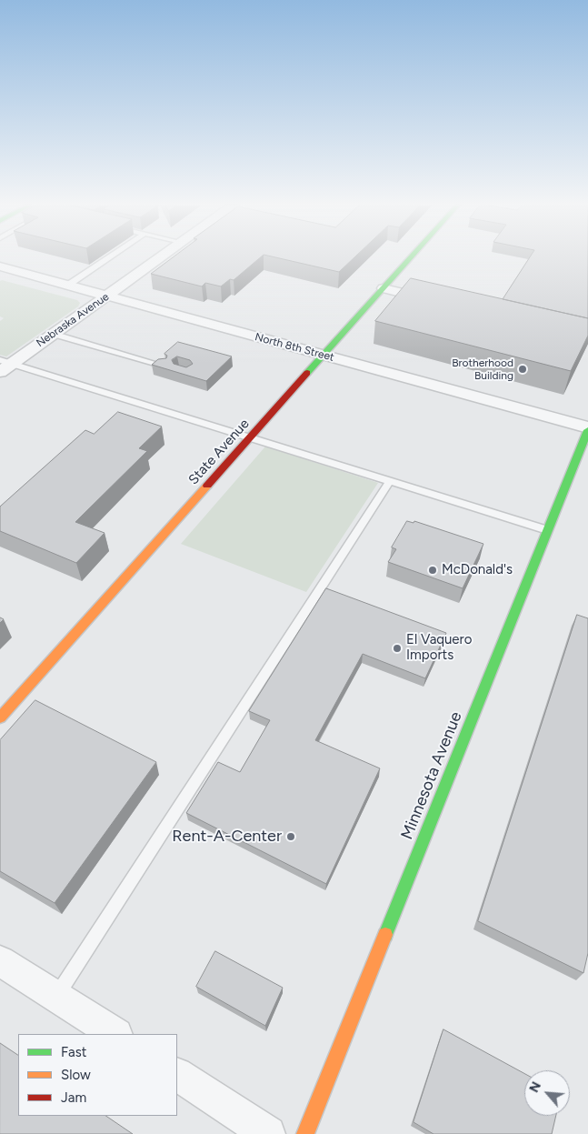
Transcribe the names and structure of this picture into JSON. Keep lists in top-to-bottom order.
{
  "streets": {
    "main road": ["State Avenue", "Minnesota Avenue"],
    "street": ["Nebraska Avenue", "North 8th Street"]
  },
  "crossings": [
    ["Nebraska Avenue", "North 8th Street"],
    ["North 8th Street", "State Avenue"],
    ["North 8th Street", "Minnesota Avenue"]
  ],
  "places": [
    "Brotherhood Building",
    "McDonald's",
    "El Vaquero Imports",
    "Rent-A-Center"
  ],
  "legend": ["Fast", "Slow", "Jam"],
  "north": "top left"
}
